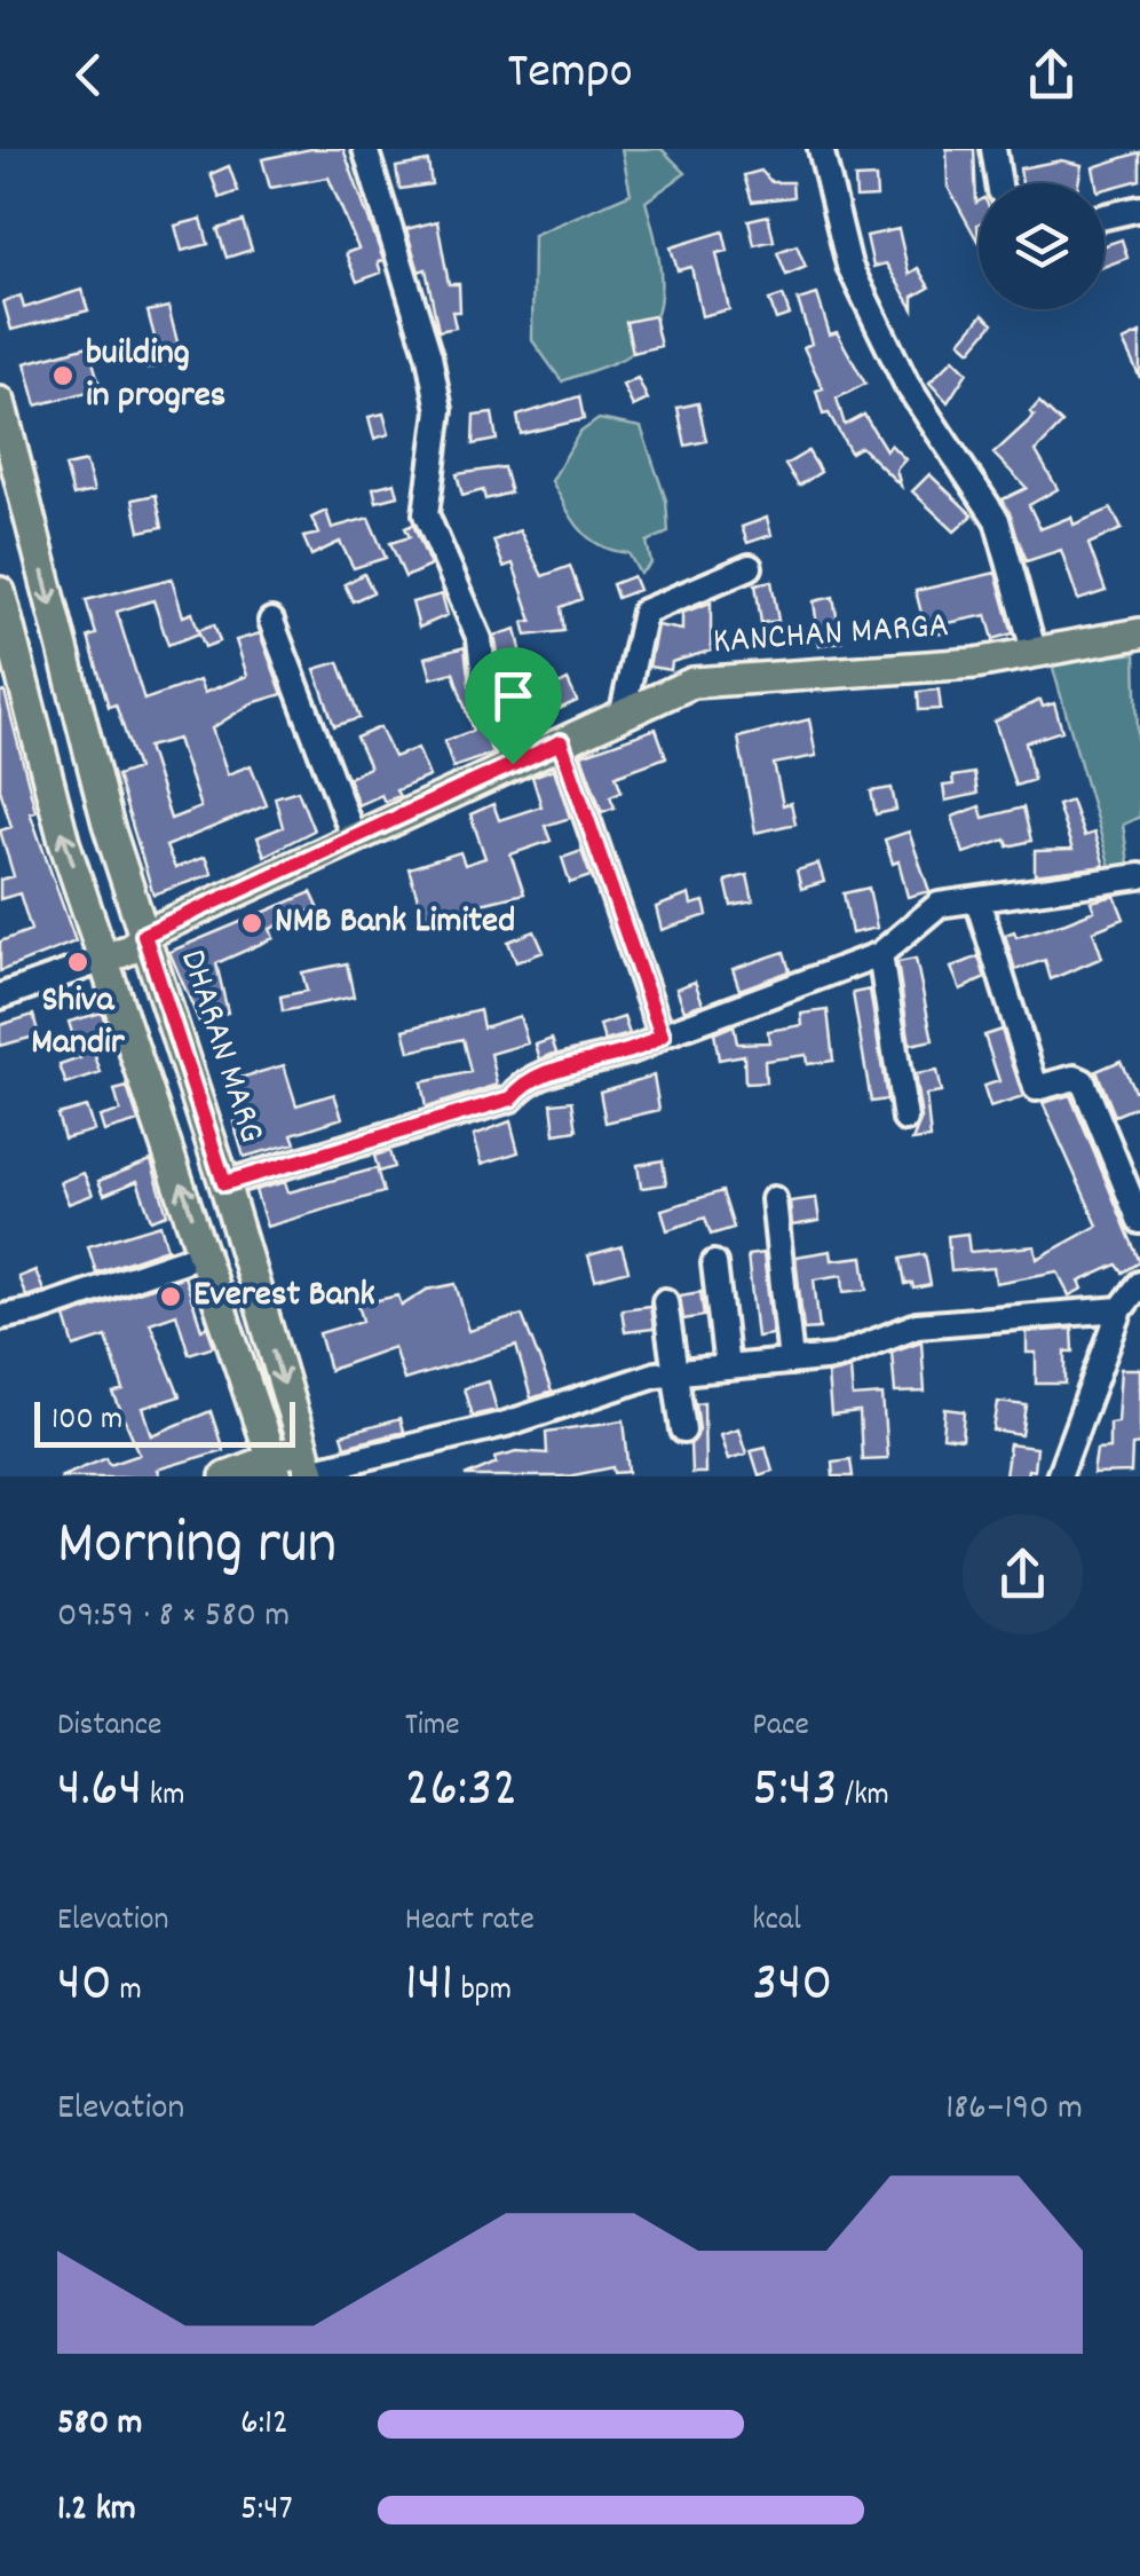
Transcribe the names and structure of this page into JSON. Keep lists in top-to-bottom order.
{
  "streets": {
    "main road": ["KANCHAN MARGA", "DHARAN MARG"]
  },
  "crossings": [
    ["KANCHAN MARGA", "DHARAN MARG"]
  ],
  "places": [
    "building in progres",
    "NMB Bank Limited",
    "Shiva Mandir",
    "Everest Bank"
  ],
  "scale_bar": "100 m",
  "page": {
    "header": "Tempo",
    "scale": "100 m",
    "heading": ["Morning run", "09:59 · 8 × 580 m"],
    "stats": [
      ["Distance", "4.64 km"],
      ["Time", "26:32"],
      ["Pace", "5:43 /km"],
      ["Elevation", "40 m"],
      ["Heart rate", "141 bpm"],
      ["kcal", "340"]
    ],
    "chart": ["Elevation", "186–190 m"],
    "list": [
      {
        "name": "580 m",
        "note": "6:12"
      },
      {
        "name": "1.2 km",
        "note": "5:47"
      }
    ]
  }
}
